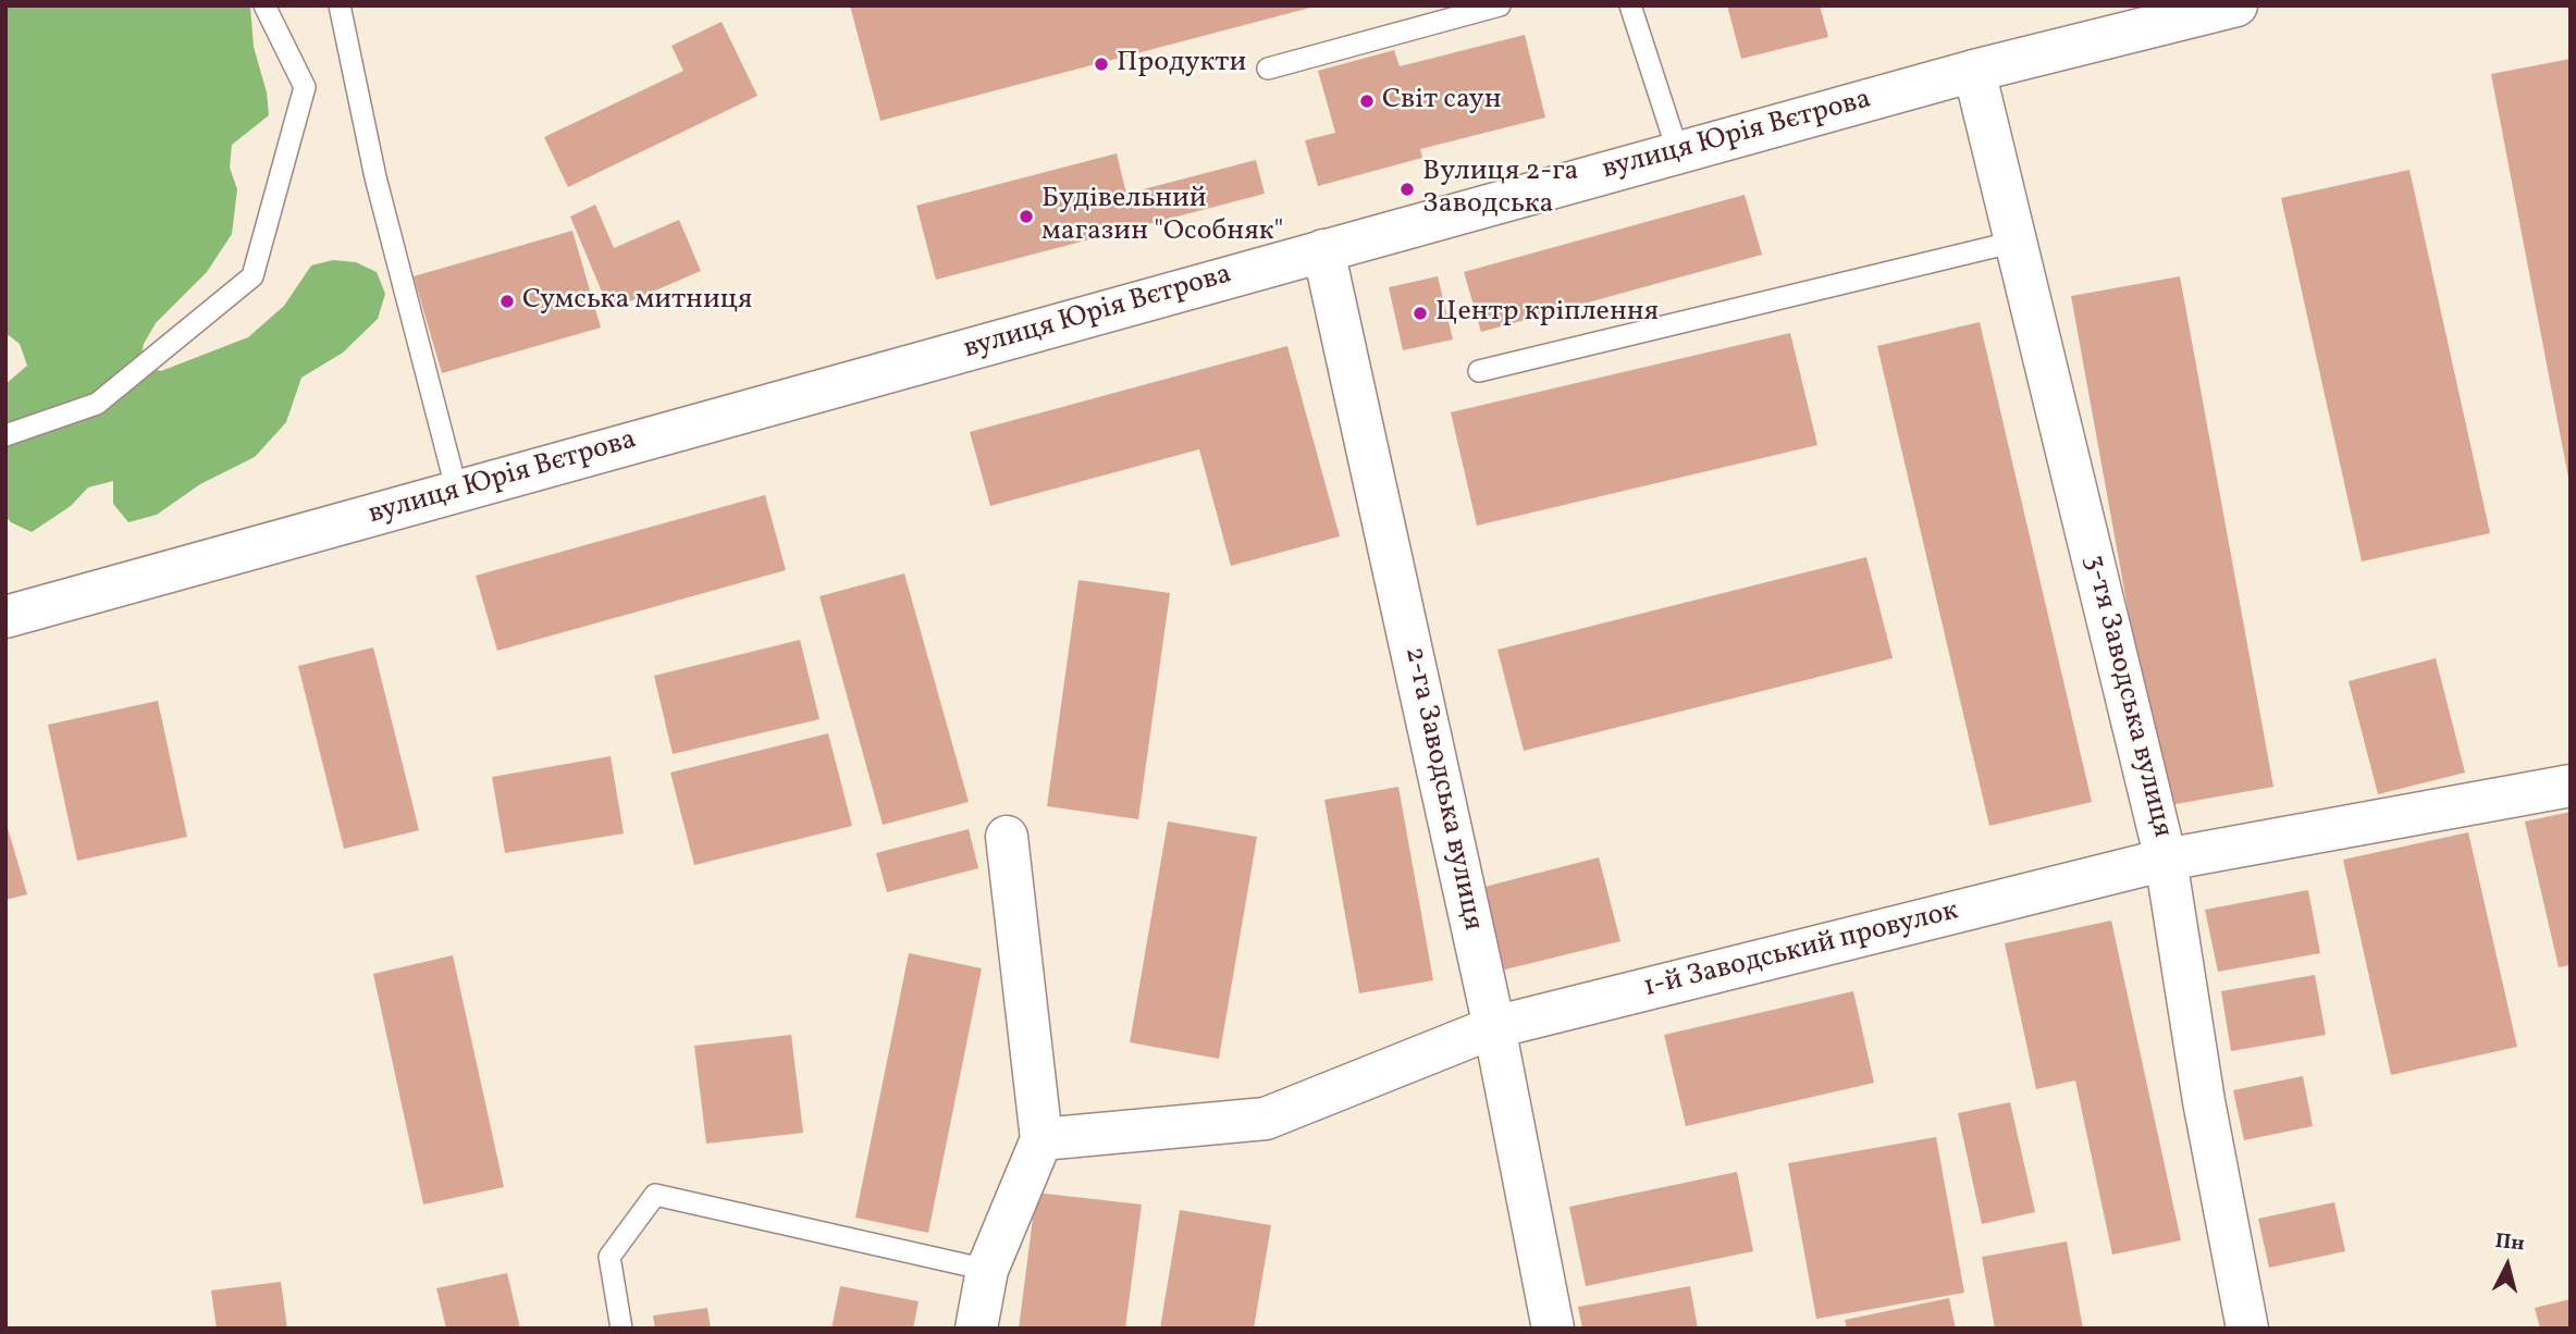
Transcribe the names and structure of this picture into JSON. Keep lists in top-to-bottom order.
{
  "streets": {
    "street": [
      "вулиця Юрія Вєтрова",
      "3-тя Заводська вулиця",
      "2-га Заводська вулиця",
      "1-й Заводський провулок"
    ]
  },
  "crossings": [
    ["вулиця Юрія Вєтрова", "3-тя Заводська вулиця"],
    ["вулиця Юрія Вєтрова", "2-га Заводська вулиця"],
    ["3-тя Заводська вулиця", "1-й Заводський провулок"],
    ["2-га Заводська вулиця", "1-й Заводський провулок"]
  ],
  "places": [
    "Продукти",
    "Світ саун",
    "Вулиця 2-га Заводська",
    "Будівельний магазин \"Особняк\"",
    "Сумська митниця",
    "Центр кріплення"
  ],
  "north": "top"
}
